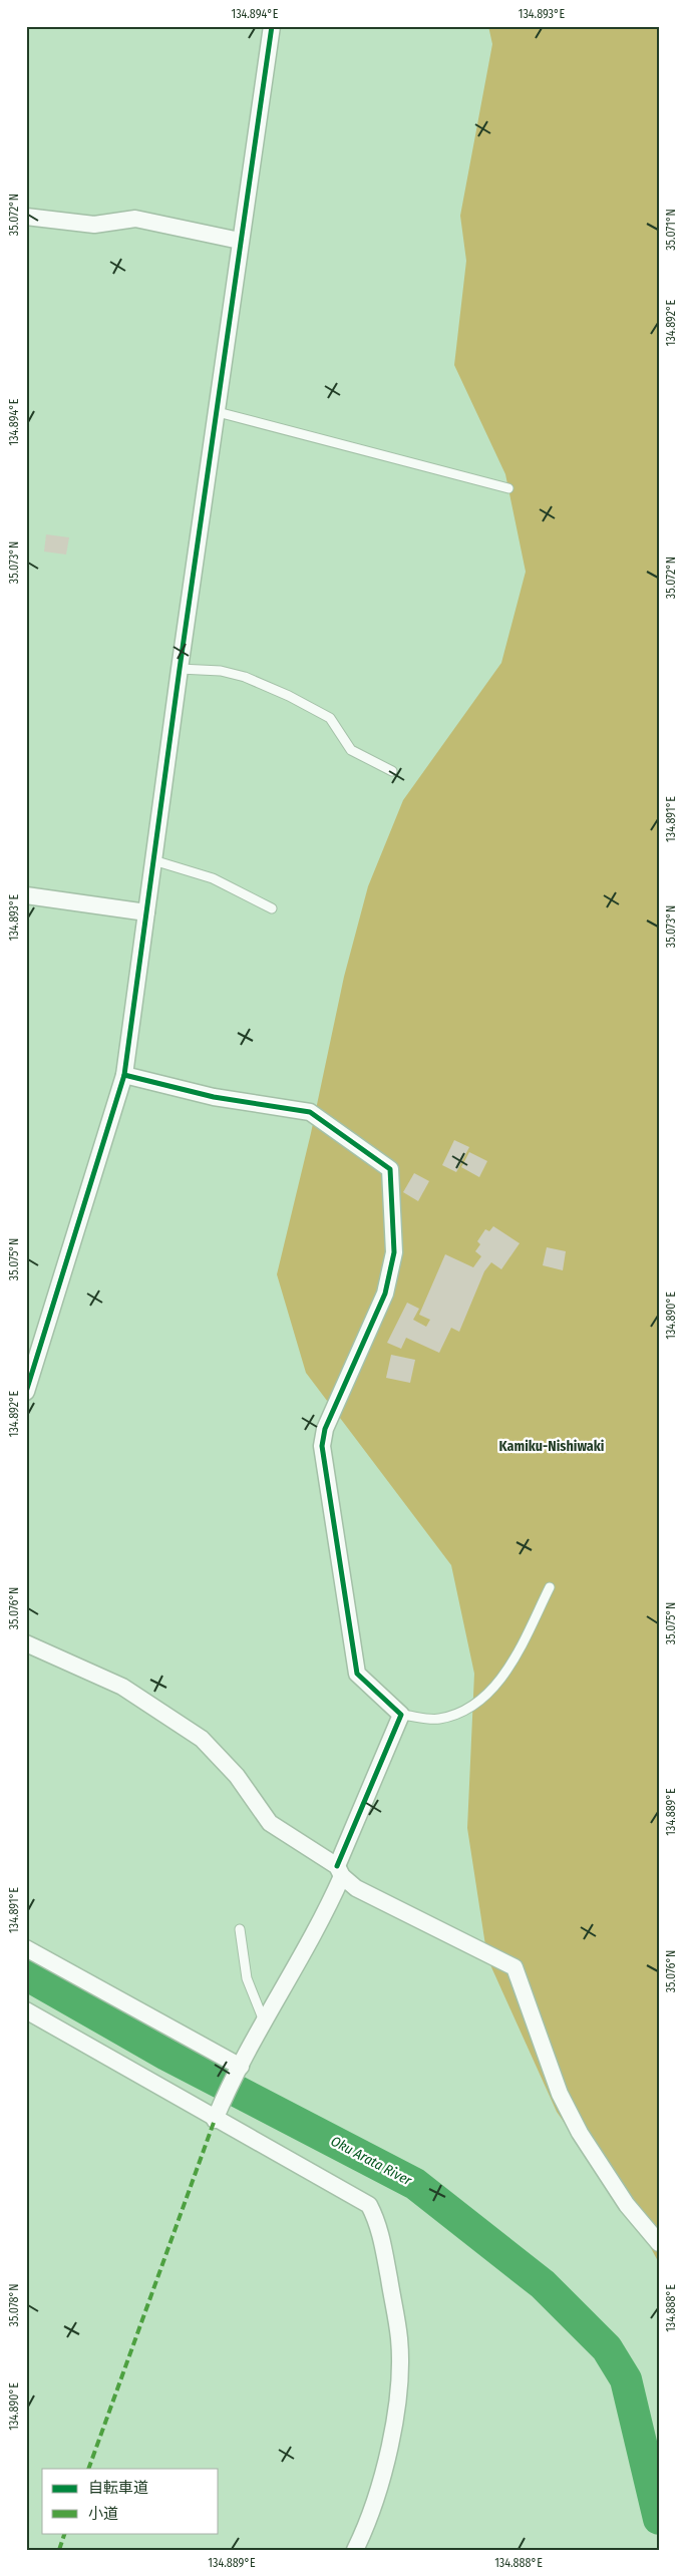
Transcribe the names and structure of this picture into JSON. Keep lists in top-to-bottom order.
{
  "districts": ["Kamiku-Nishiwaki"],
  "water": ["Oku Arata River"],
  "legend": ["自転車道", "小道"],
  "coordinates": [
    "134.894°E",
    "134.893°E",
    "35.072°N",
    "35.071°N",
    "134.892°E",
    "35.073°N",
    "134.891°E",
    "35.075°N",
    "134.890°E",
    "35.076°N",
    "134.889°E",
    "35.078°N",
    "134.888°E"
  ]
}
